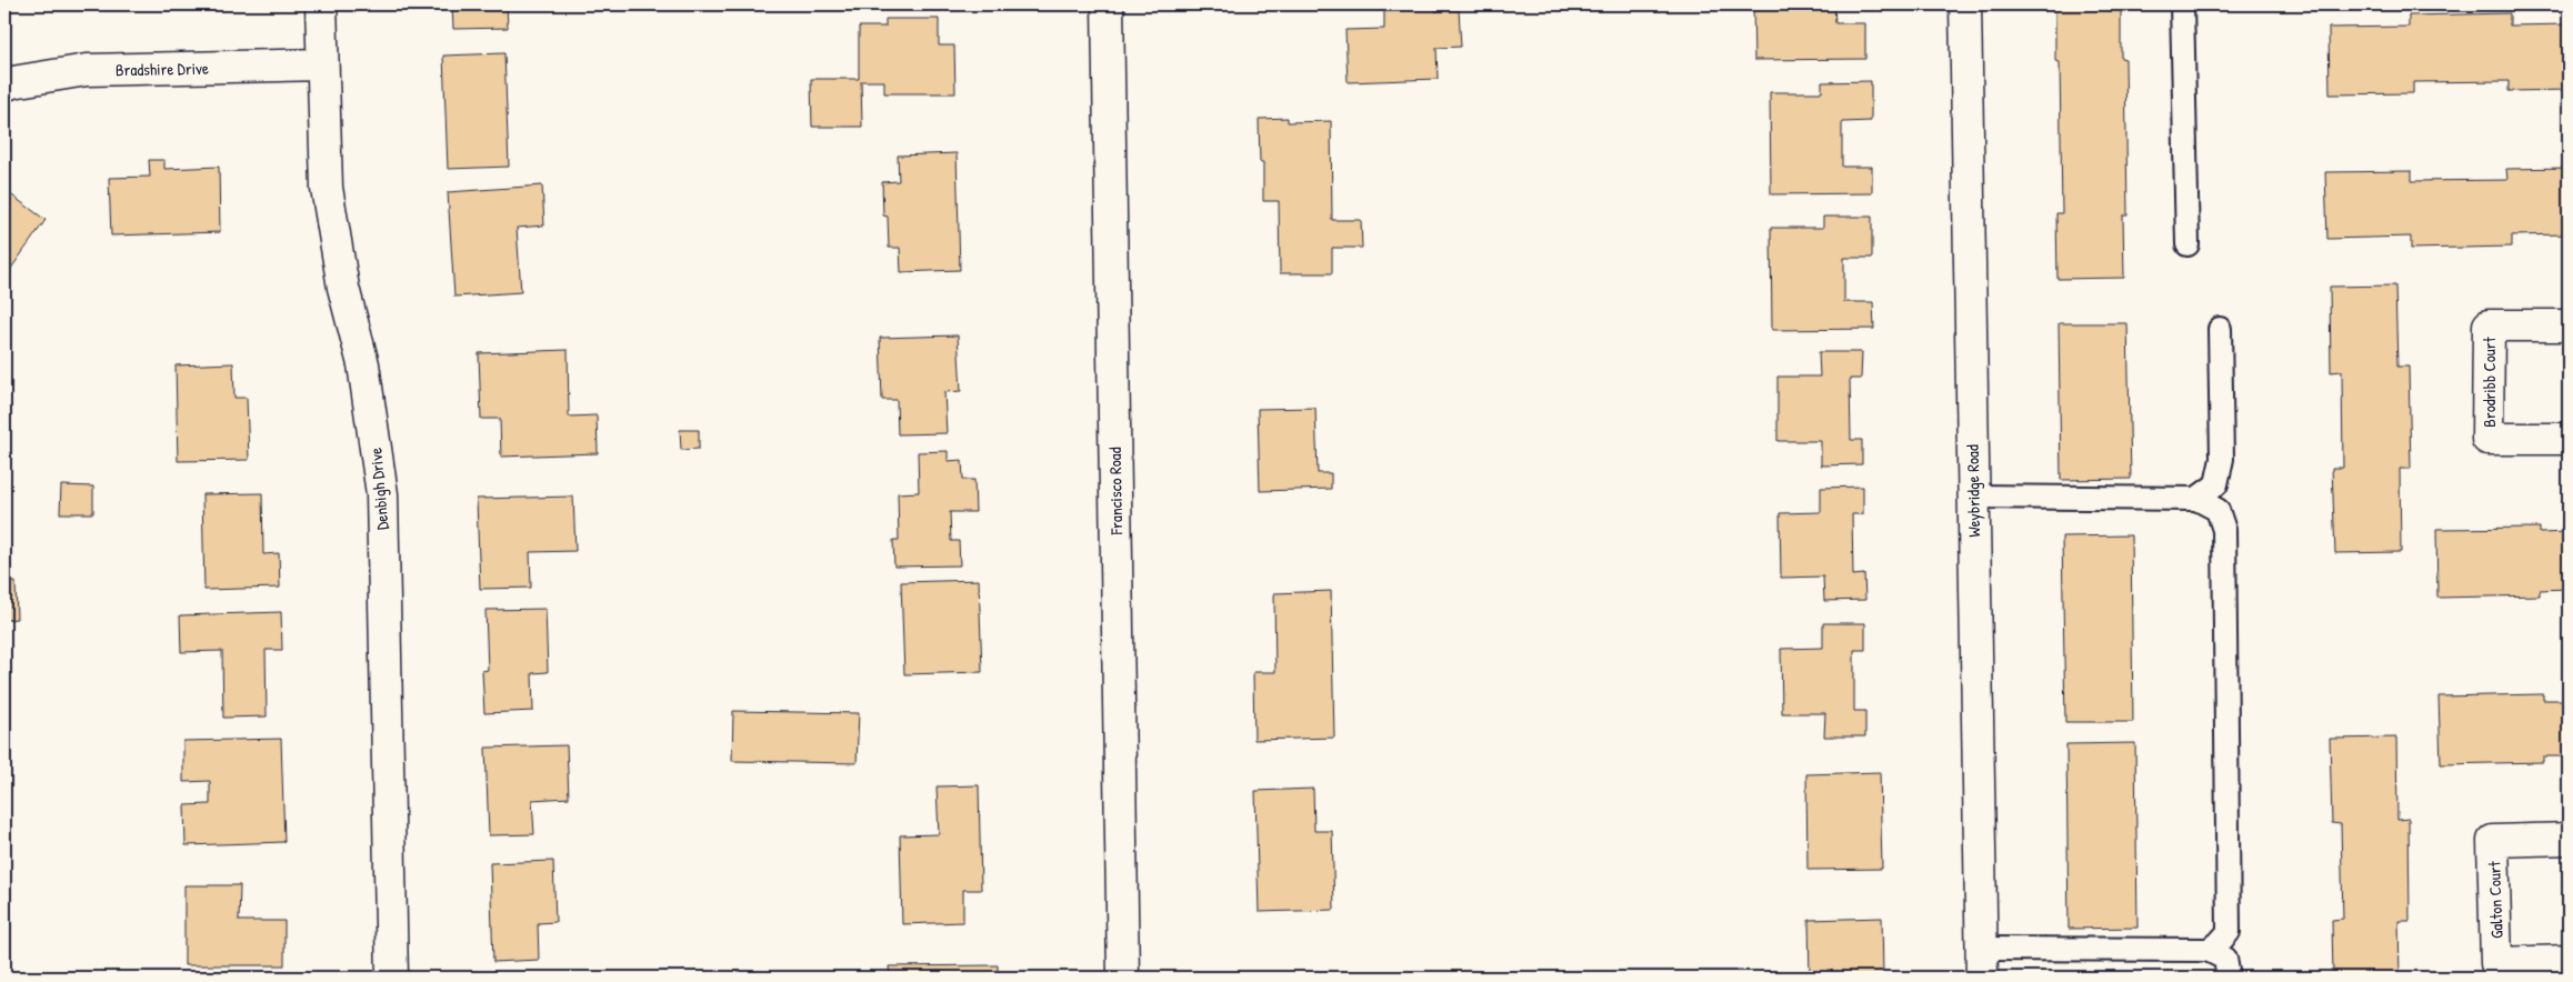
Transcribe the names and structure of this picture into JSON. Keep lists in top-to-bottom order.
{
  "streets": {
    "street": [
      "Bradshire Drive",
      "Brodribb Court",
      "Denbigh Drive",
      "Francisco Road",
      "Weybridge Road",
      "Galton Court"
    ]
  },
  "crossings": [
    ["Bradshire Drive", "Denbigh Drive"]
  ]
}
